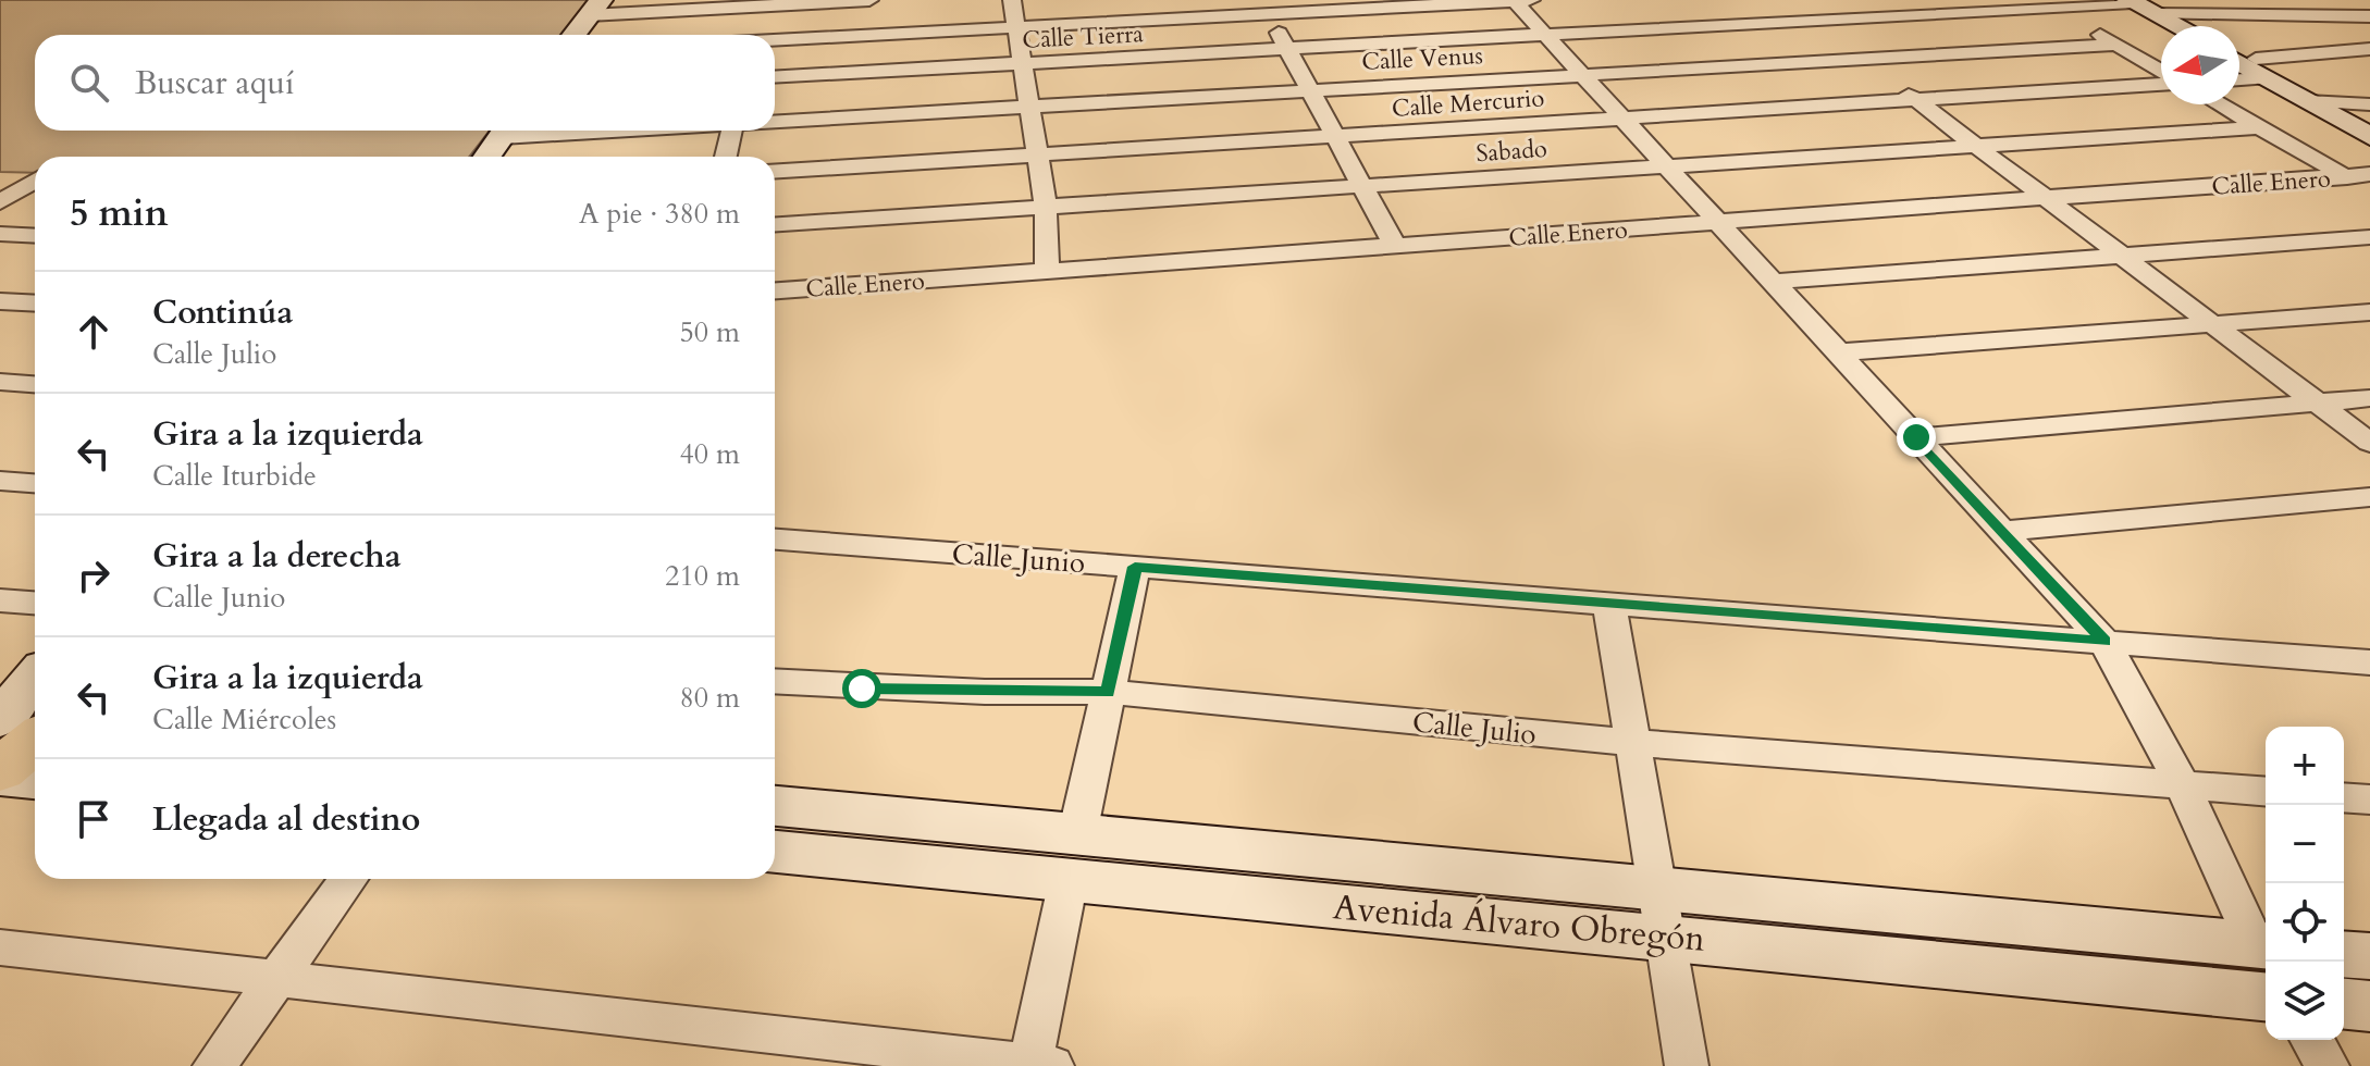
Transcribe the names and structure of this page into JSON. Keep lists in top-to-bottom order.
{
  "streets": {
    "street": [
      "Calle Tierra",
      "Calle Venus",
      "Calle Mercurio",
      "Sabado",
      "Calle Enero",
      "Calle Junio",
      "Calle Julio",
      "Avenida Álvaro Obregón"
    ]
  },
  "north": "left",
  "page": {
    "search": "Buscar aquí",
    "heading": ["5 min", "A pie · 380 m"],
    "list": [
      ["Continúa", "Calle Julio", "50 m"],
      ["Gira a la izquierda", "Calle Iturbide", "40 m"],
      ["Gira a la derecha", "Calle Junio", "210 m"],
      ["Gira a la izquierda", "Calle Miércoles", "80 m"],
      "Llegada al destino"
    ],
    "map_buttons": ["+", "−"]
  }
}
